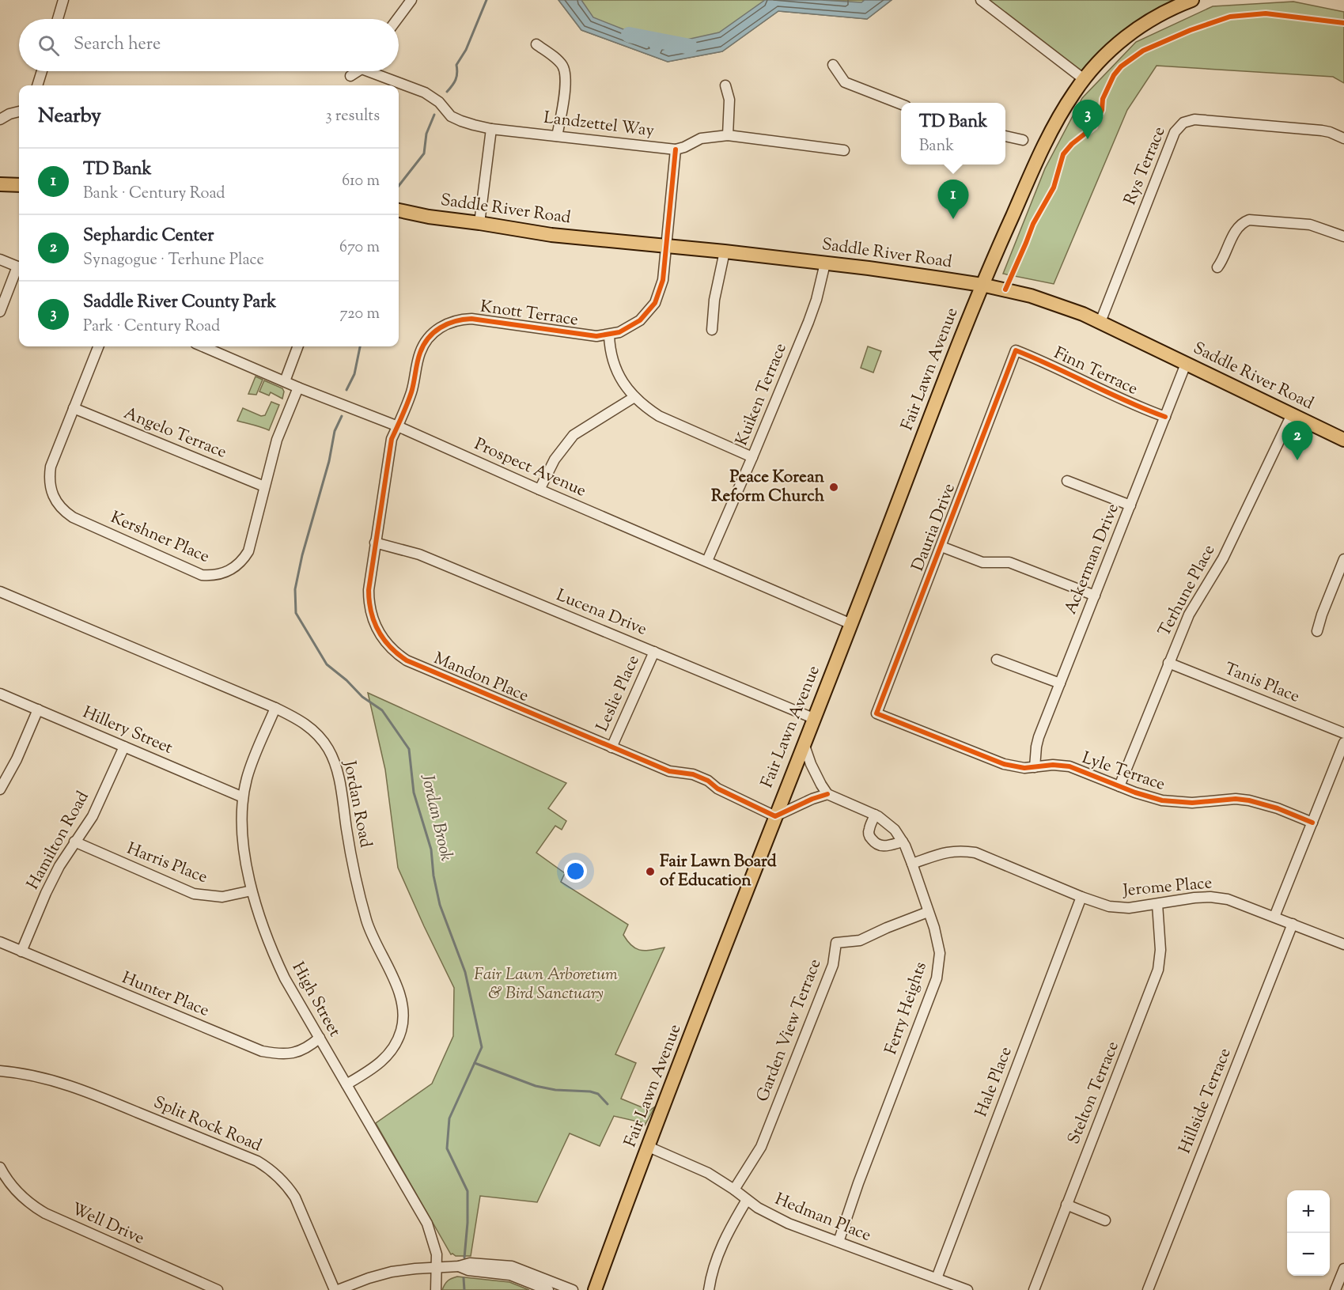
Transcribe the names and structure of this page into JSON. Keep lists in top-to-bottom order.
{
  "streets": {
    "main road": ["Saddle River Road", "Fair Lawn Avenue"],
    "street": [
      "Landzettel Way",
      "Rys Terrace",
      "Knott Terrace",
      "Finn Terrace",
      "Kuiken Terrace",
      "Angelo Terrace",
      "Prospect Avenue",
      "Dauria Drive",
      "Kershner Place",
      "Ackerman Drive",
      "Terhune Place",
      "Lucena Drive",
      "Mandon Place",
      "Tanis Place",
      "Leslie Place",
      "Hillery Street",
      "Lyle Terrace",
      "Jordan Road",
      "Hamilton Road",
      "Harris Place",
      "Jerome Place",
      "Hunter Place",
      "High Street",
      "Ferry Heights",
      "Garden View Terrace",
      "Hale Place",
      "Stelton Terrace",
      "Hillside Terrace",
      "Split Rock Road",
      "Hedman Place",
      "Well Drive"
    ]
  },
  "crossings": [
    ["Landzettel Way", "Knott Terrace"],
    ["Rys Terrace", "Saddle River Road"],
    ["Saddle River Road", "Knott Terrace"],
    ["Saddle River Road", "Fair Lawn Avenue"],
    ["Saddle River Road", "Kuiken Terrace"],
    ["Saddle River Road", "Ackerman Drive"],
    ["Saddle River Road", "Terhune Place"],
    ["Knott Terrace", "Prospect Avenue"],
    ["Knott Terrace", "Mandon Place"],
    ["Fair Lawn Avenue", "Prospect Avenue"],
    ["Fair Lawn Avenue", "Lucena Drive"],
    ["Fair Lawn Avenue", "Mandon Place"],
    ["Fair Lawn Avenue", "Hedman Place"],
    ["Finn Terrace", "Dauria Drive"],
    ["Finn Terrace", "Ackerman Drive"],
    ["Kuiken Terrace", "Prospect Avenue"],
    ["Angelo Terrace", "Kershner Place"],
    ["Prospect Avenue", "Kershner Place"],
    ["Prospect Avenue", "Mandon Place"],
    ["Dauria Drive", "Lyle Terrace"],
    ["Ackerman Drive", "Lyle Terrace"],
    ["Terhune Place", "Tanis Place"],
    ["Terhune Place", "Lyle Terrace"],
    ["Lucena Drive", "Mandon Place"],
    ["Lucena Drive", "Leslie Place"],
    ["Mandon Place", "Leslie Place"],
    ["Hillery Street", "Hamilton Road"],
    ["Hillery Street", "High Street"],
    ["Jordan Road", "High Street"],
    ["Hamilton Road", "Harris Place"],
    ["Hamilton Road", "Hunter Place"],
    ["Harris Place", "High Street"],
    ["Jerome Place", "Ferry Heights"],
    ["Jerome Place", "Hale Place"],
    ["Jerome Place", "Stelton Terrace"],
    ["Jerome Place", "Hillside Terrace"],
    ["Hunter Place", "High Street"],
    ["Ferry Heights", "Garden View Terrace"],
    ["Ferry Heights", "Hedman Place"],
    ["Garden View Terrace", "Hedman Place"],
    ["Hale Place", "Hedman Place"]
  ],
  "water": ["Jordan Brook"],
  "parks": ["Fair Lawn Arboretum & Bird Sanctuary"],
  "places": ["Peace Korean Reform Church", "Fair Lawn Board of Education"],
  "page": {
    "search": "Search here",
    "heading": ["Nearby", "3 results"],
    "pins": ["3", "1", "2"],
    "popup": ["TD Bank", "Bank"],
    "list": [
      {
        "mark": "1",
        "name": "TD Bank",
        "note": "Bank · Century Road",
        "value": "610 m"
      },
      {
        "mark": "2",
        "name": "Sephardic Center",
        "note": "Synagogue · Terhune Place",
        "value": "670 m"
      },
      {
        "mark": "3",
        "name": "Saddle River County Park",
        "note": "Park · Century Road",
        "value": "720 m"
      }
    ],
    "map_buttons": ["+", "−"]
  }
}
